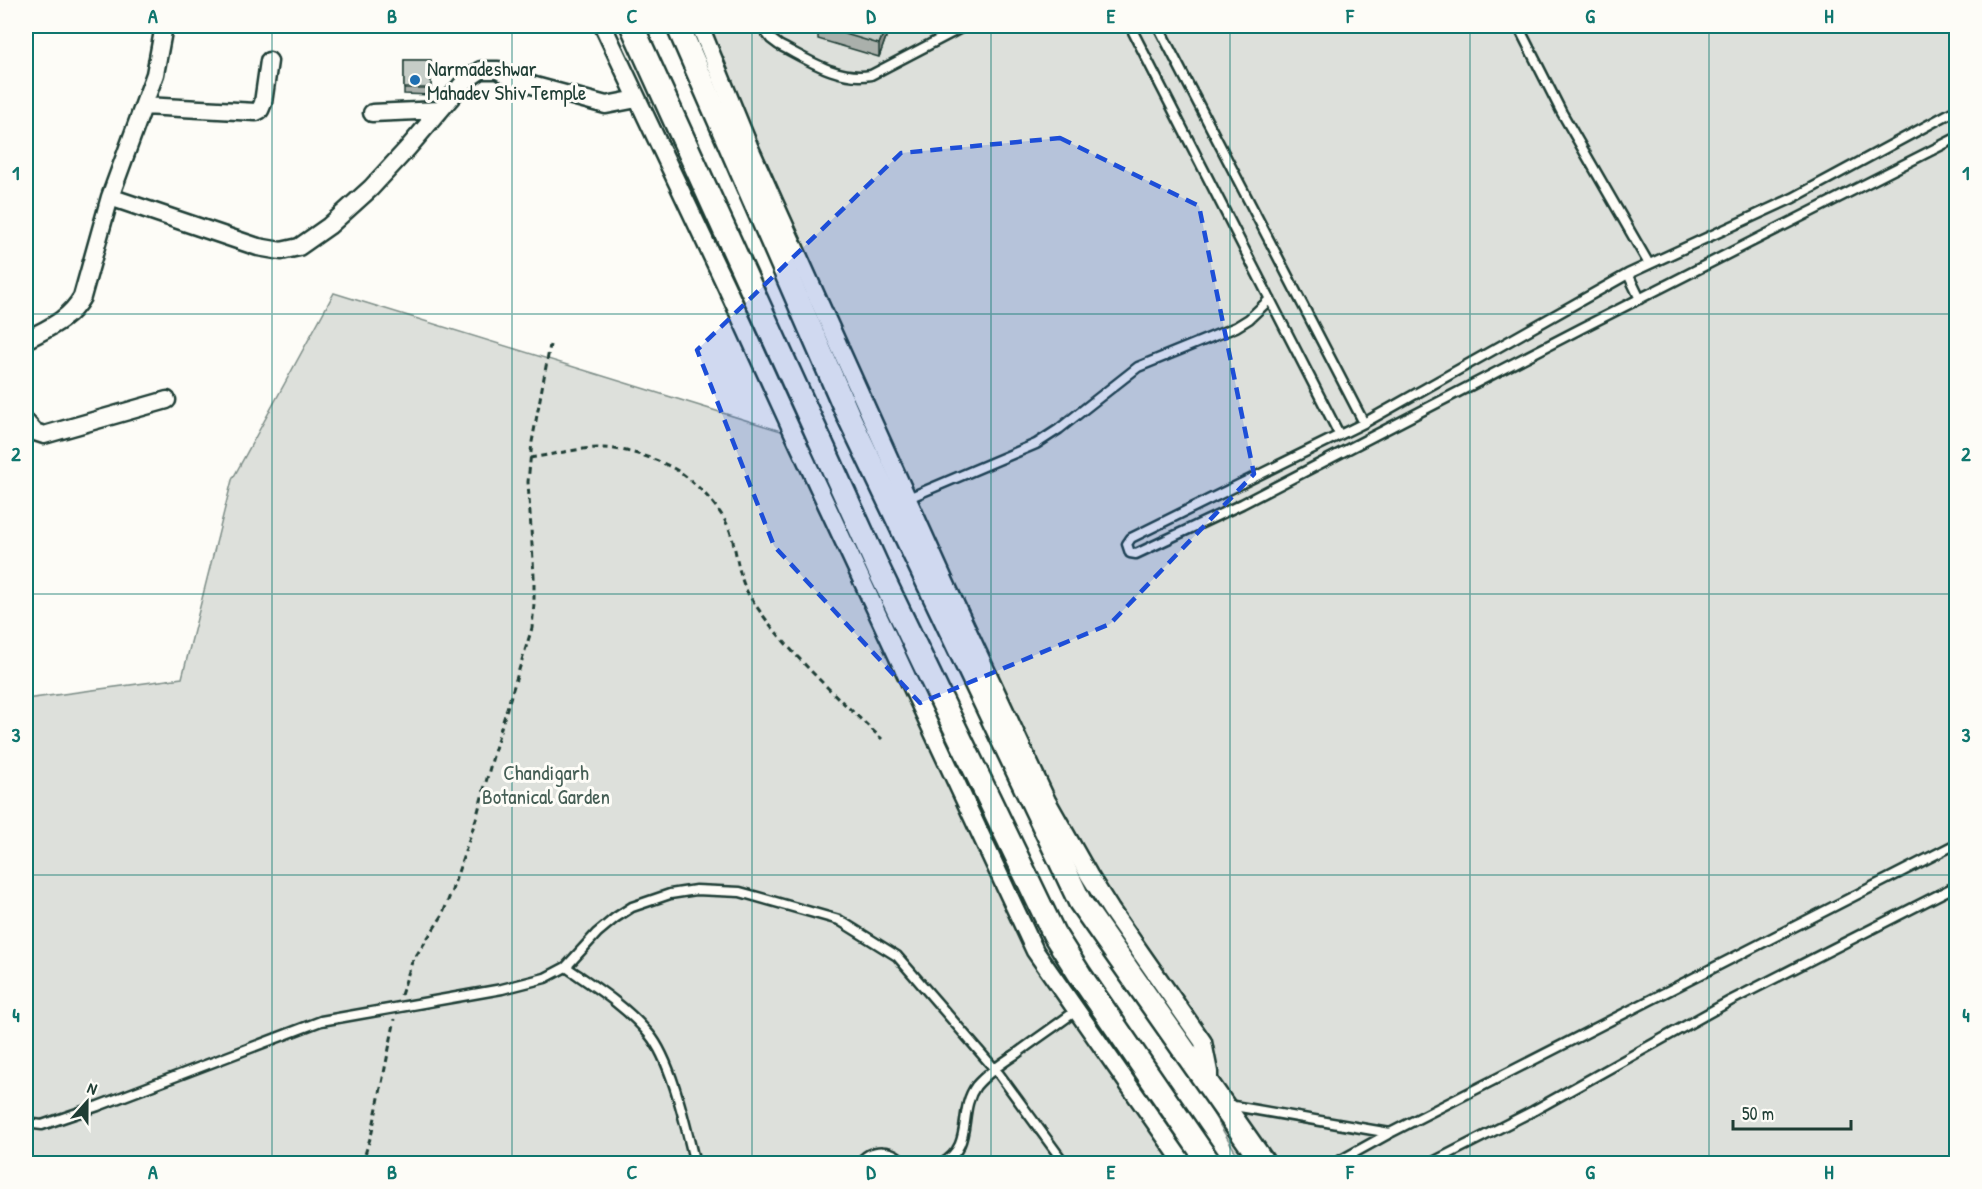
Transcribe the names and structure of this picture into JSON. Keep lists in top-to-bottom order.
{
  "parks": ["Chandigarh Botanical Garden"],
  "places": ["Narmadeshwar Mahadev Shiv Temple"],
  "scale_bar": "50 m",
  "north": "top",
  "grid": {
    "columns": [
      "A",
      "B",
      "C",
      "D",
      "E",
      "F",
      "G",
      "H"
    ],
    "rows": [
      "1",
      "2",
      "3",
      "4"
    ]
  }
}
